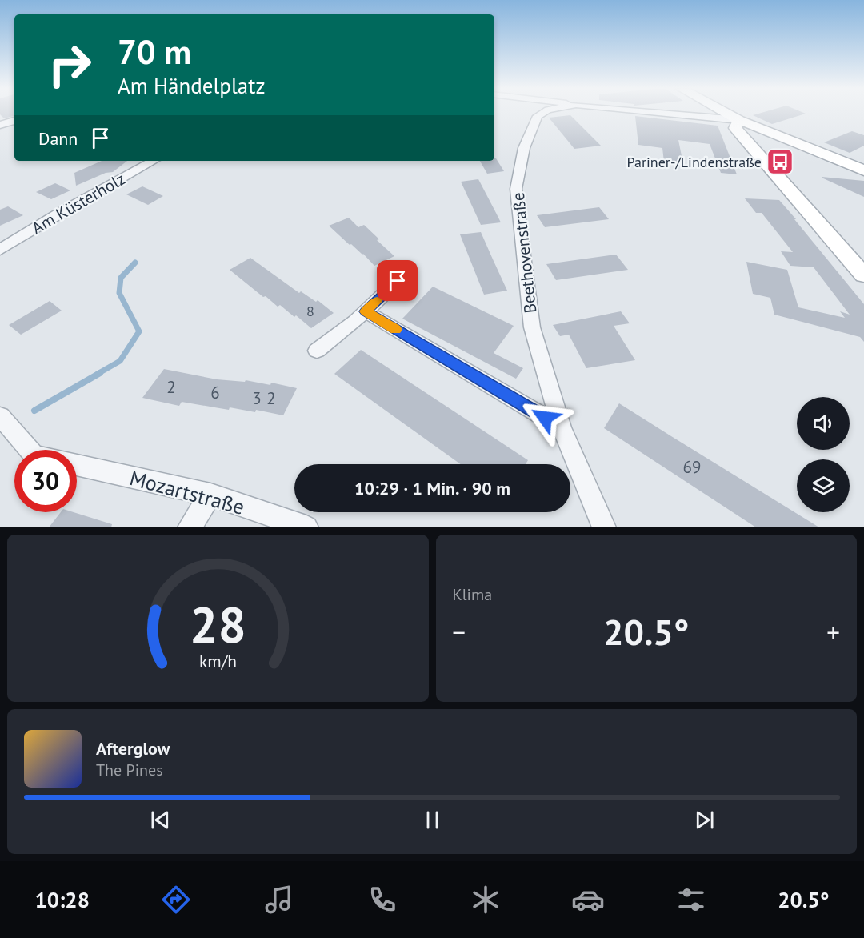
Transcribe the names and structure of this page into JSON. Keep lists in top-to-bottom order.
{
  "streets": {
    "street": ["Am Küsterholz", "Beethovenstraße", "Mozartstraße"]
  },
  "places": {
    "bus stop": ["Pariner-/Lindenstraße"]
  },
  "house_numbers": [
    "8",
    "2",
    "6",
    "3",
    "2",
    "69"
  ],
  "page": {
    "turn": ["70 m", "Am Händelplatz"],
    "then": "Dann",
    "limit": "30",
    "trip": "10:29 · 1 Min. · 90 m",
    "tile": "Klima",
    "heat": ["−", "20.5°", "+"],
    "song": ["Afterglow", "The Pines"],
    "tabs": ["10:28", "20.5°"],
    "gauge": ["28", "km/h"]
  }
}
